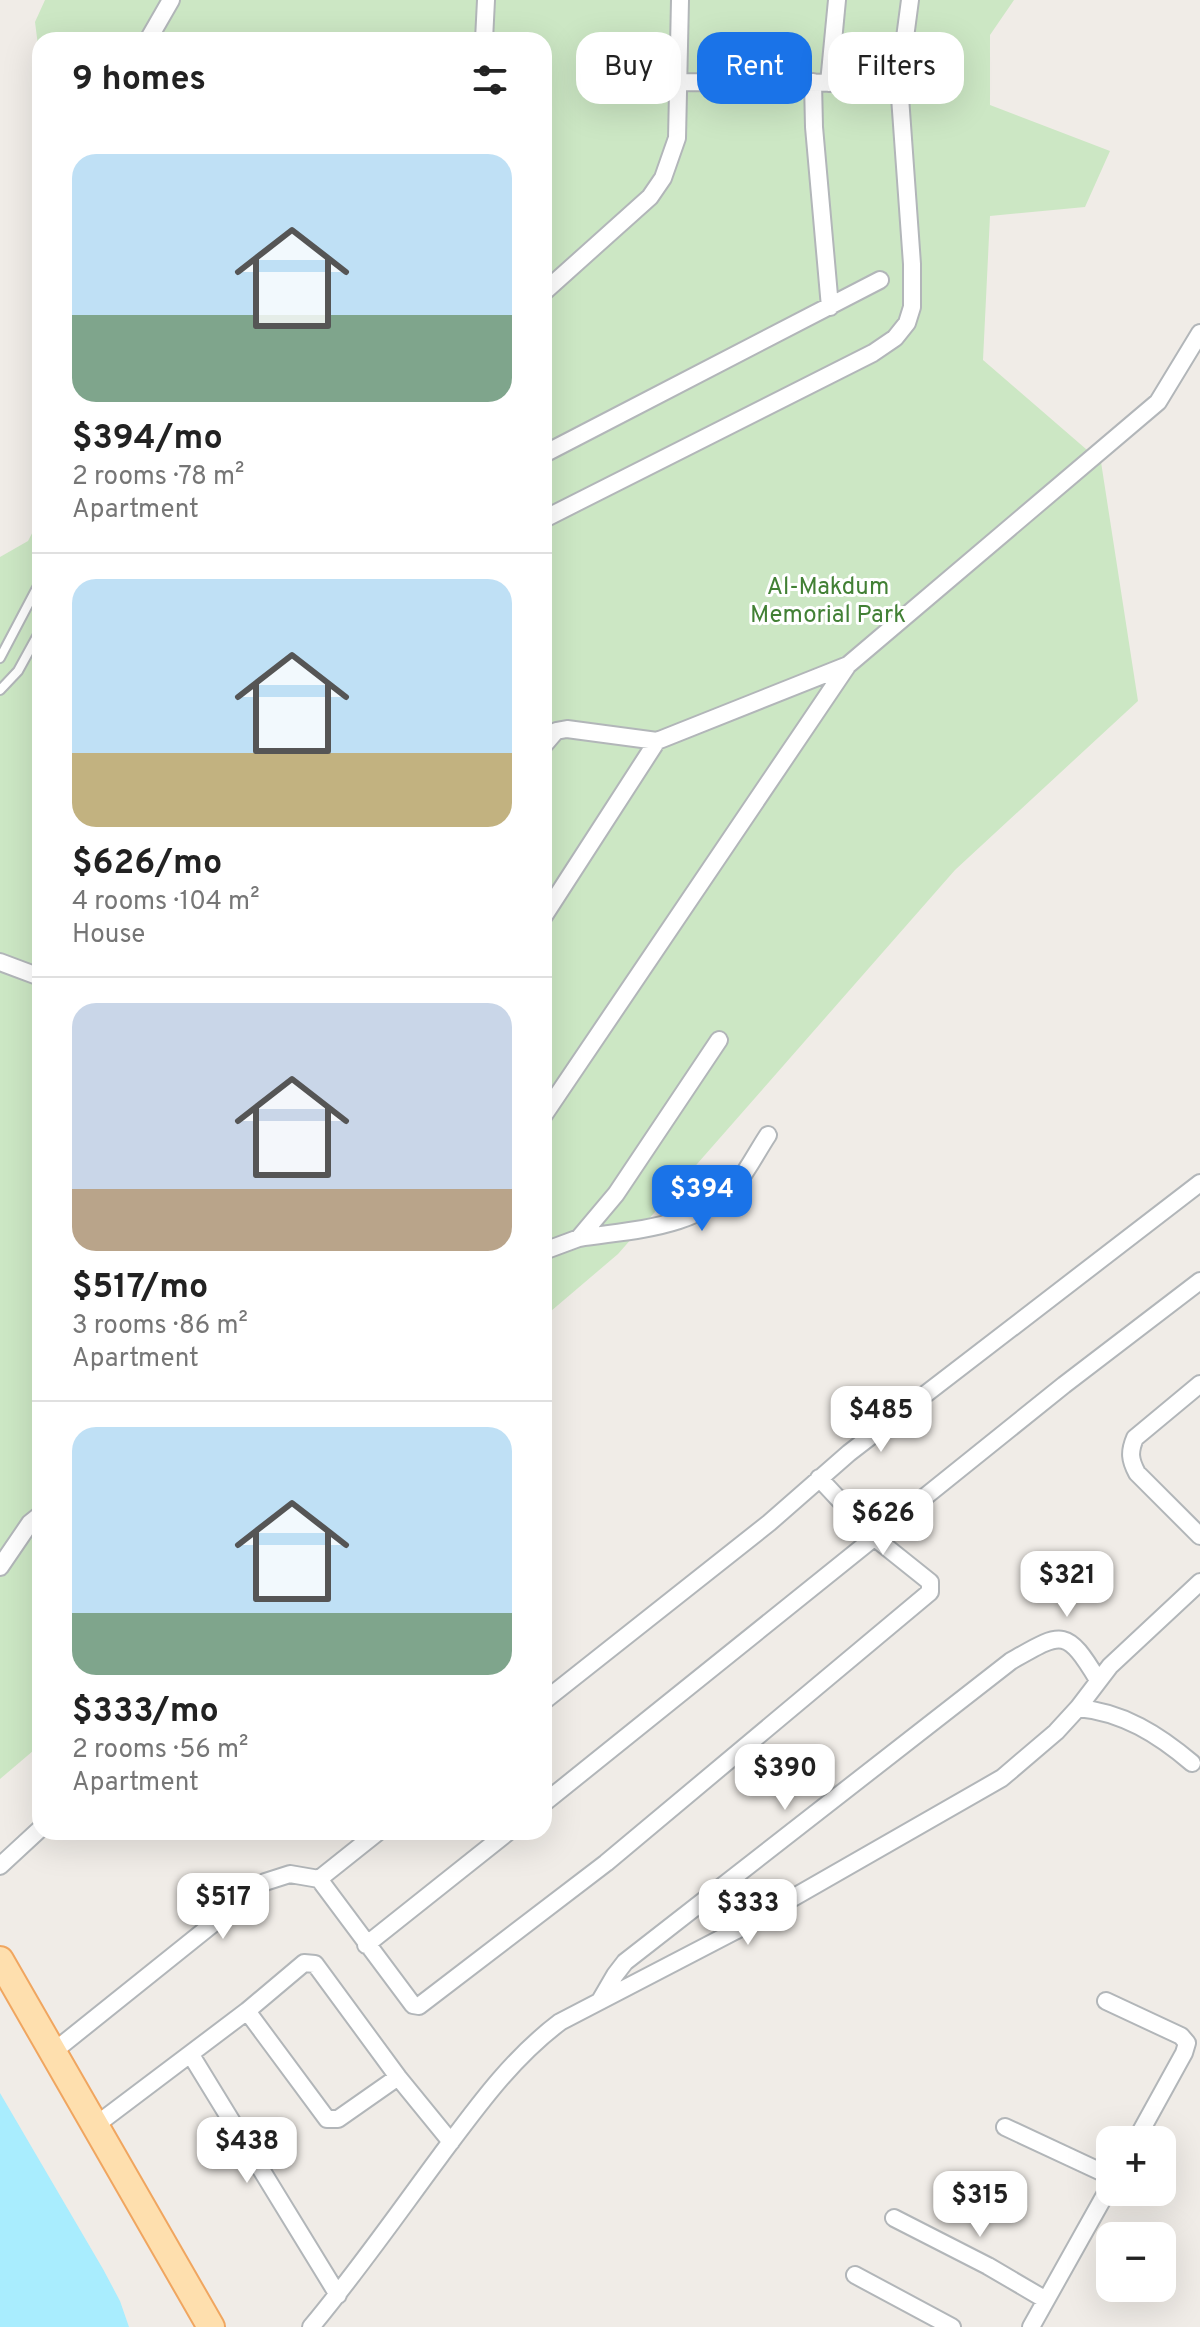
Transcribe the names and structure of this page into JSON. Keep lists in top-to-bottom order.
{
  "parks": ["Al-Makdum Memorial Park"],
  "page": {
    "chip": ["Buy", "Rent", "Filters"],
    "heading": "9 homes",
    "list": [
      {
        "name": "$394/mo",
        "note": "2 rooms · 78 m² · Apartment"
      },
      {
        "name": "$626/mo",
        "note": "4 rooms · 104 m² · House"
      },
      {
        "name": "$517/mo",
        "note": "3 rooms · 86 m² · Apartment"
      },
      {
        "name": "$333/mo",
        "note": "2 rooms · 56 m² · Apartment"
      }
    ],
    "price": [
      "$394",
      "$485",
      "$626",
      "$321",
      "$390",
      "$517",
      "$333",
      "$438",
      "$315"
    ],
    "map_buttons": ["+", "−"]
  }
}
